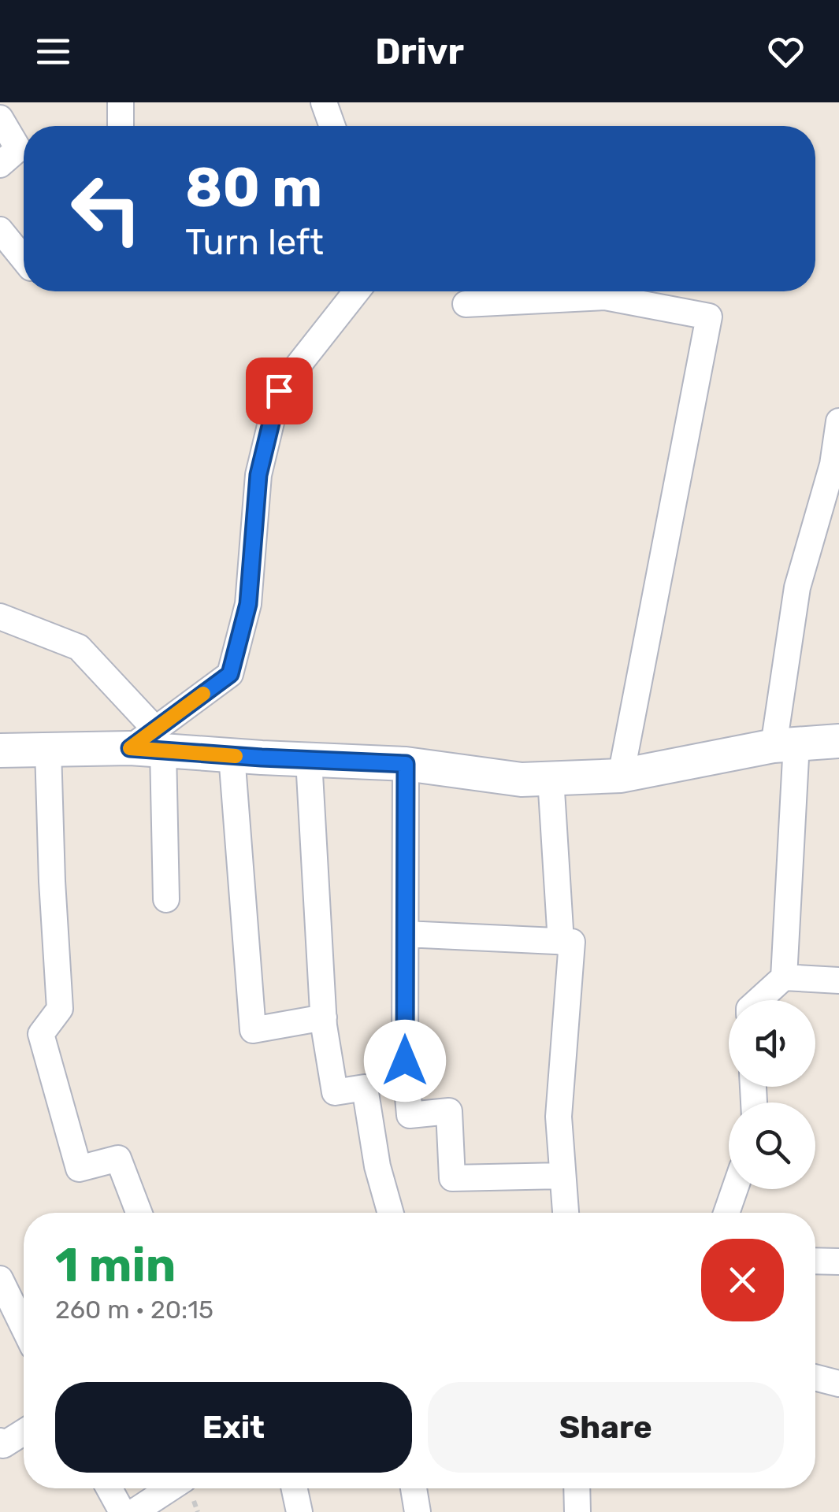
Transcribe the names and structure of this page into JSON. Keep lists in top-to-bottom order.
{
  "page": {
    "header": "Drivr",
    "turn": ["80 m", "Turn left"],
    "heading": ["1 min", "260 m · 20:15"],
    "buttons": ["Exit", "Share"]
  }
}
